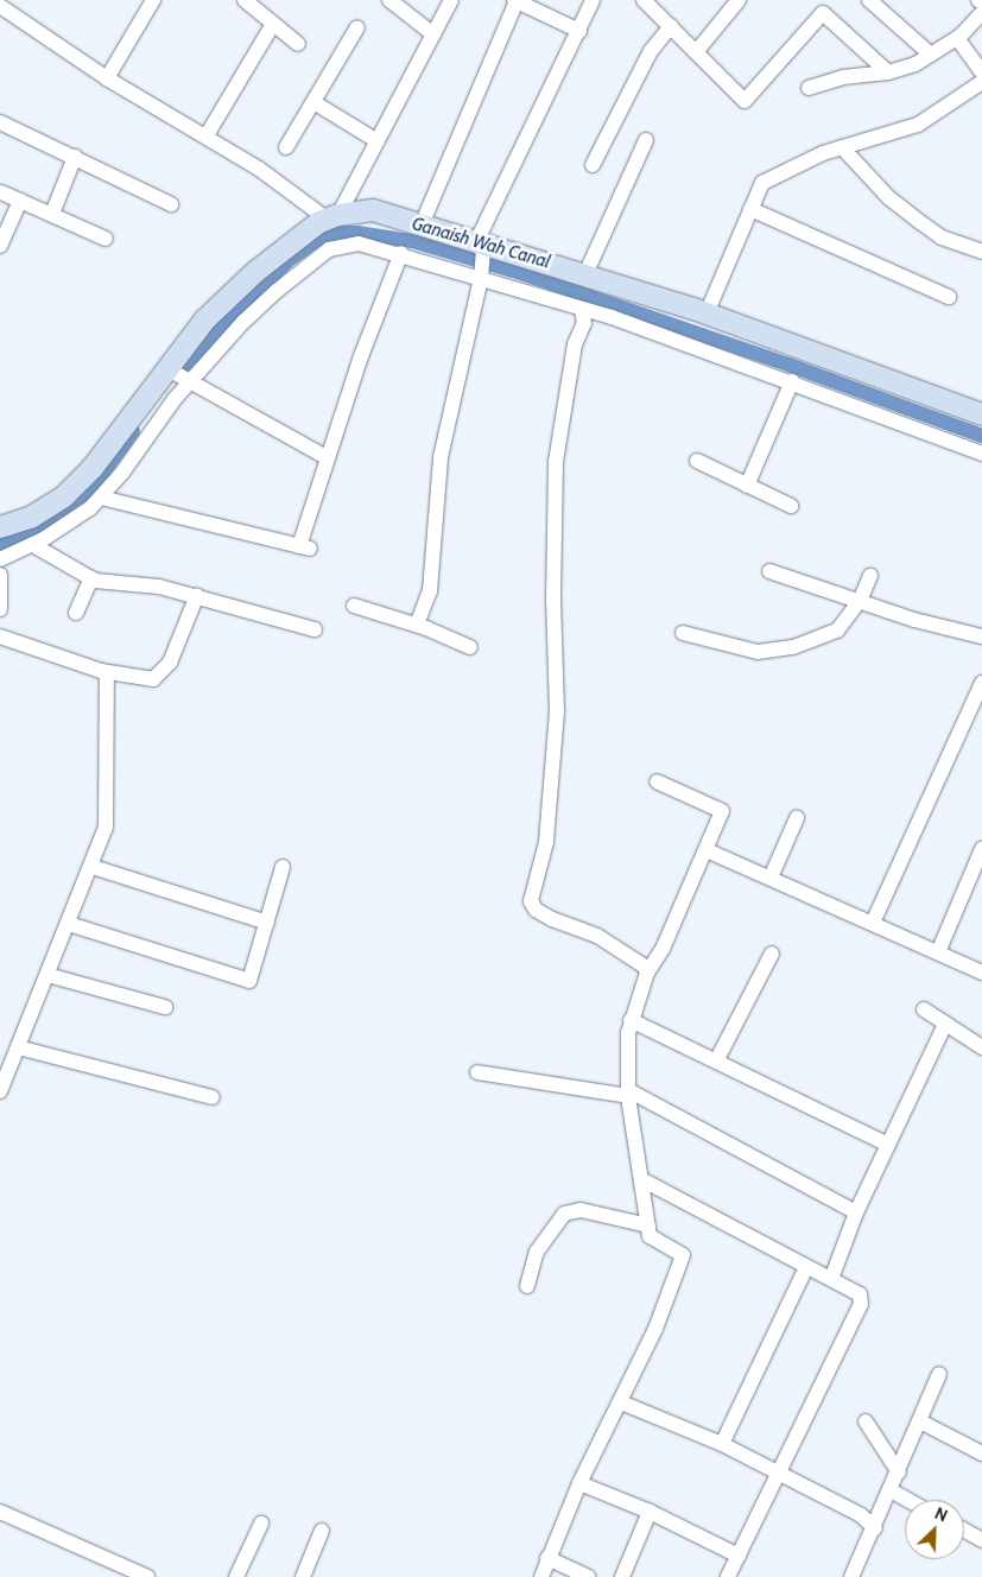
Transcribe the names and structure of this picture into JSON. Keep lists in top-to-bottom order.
{
  "water": ["Ganaish Wah Canal"],
  "north": "top right"
}
